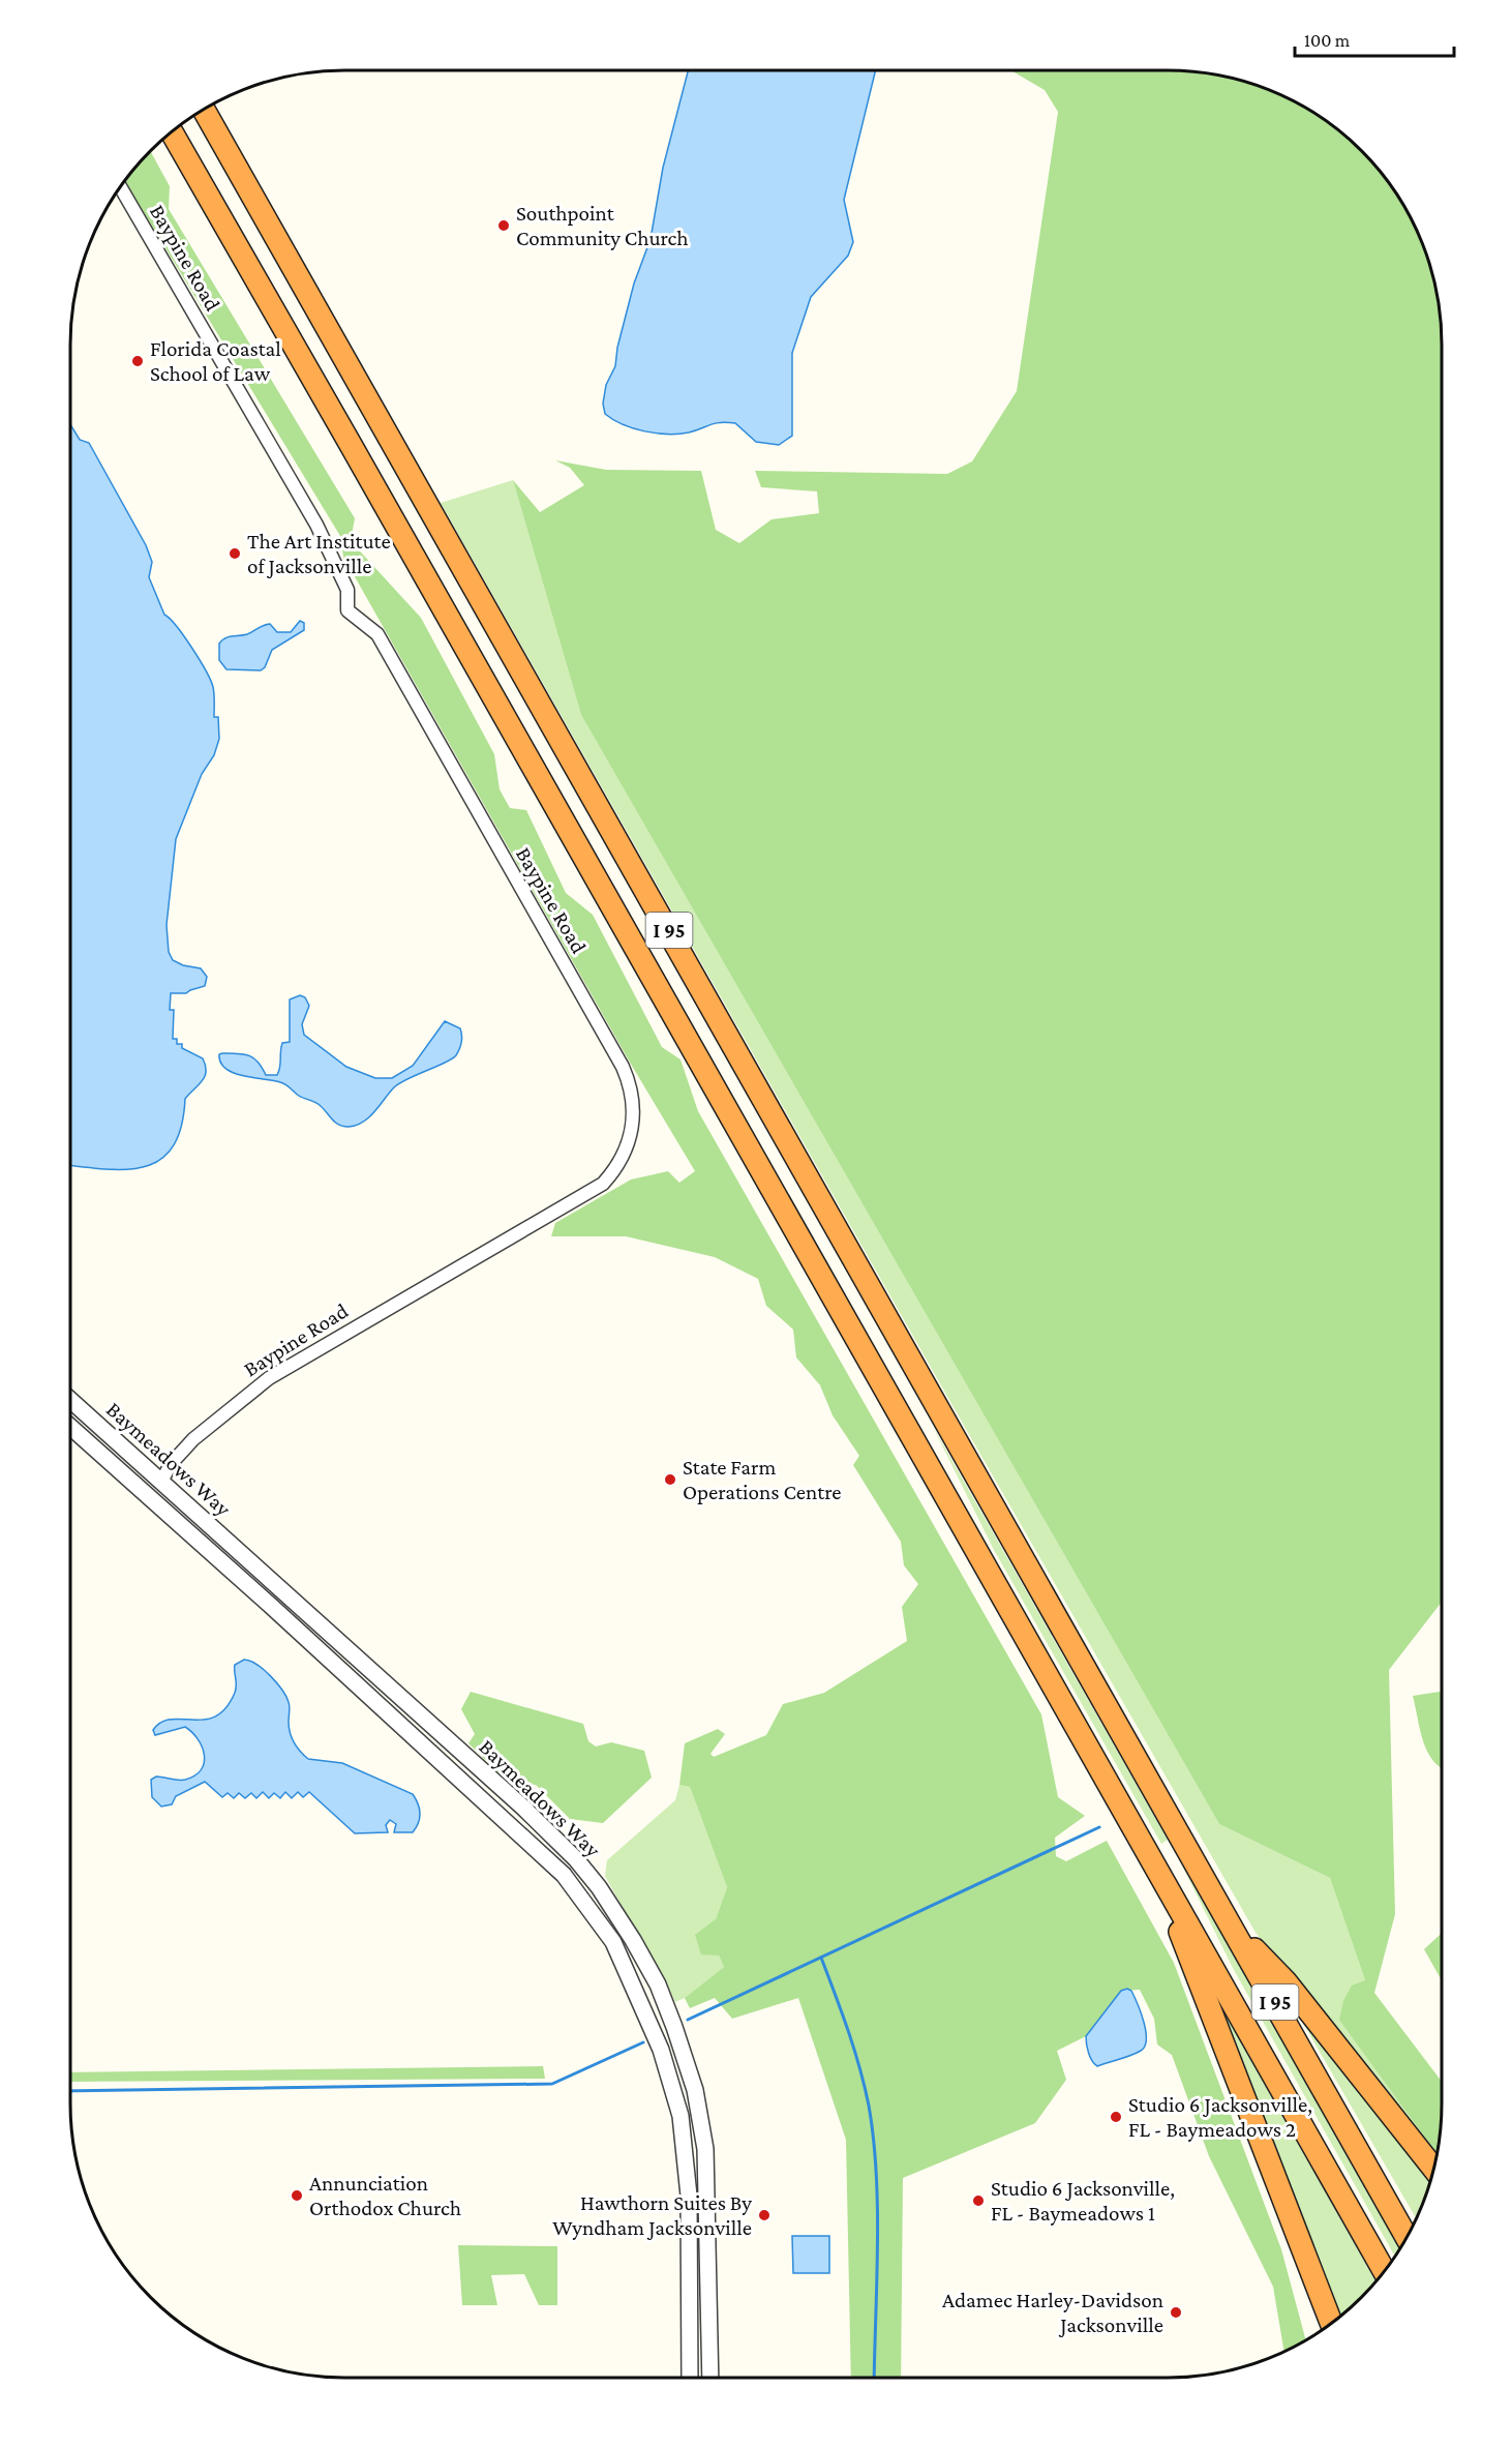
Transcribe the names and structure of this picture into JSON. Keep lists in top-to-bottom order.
{
  "streets": {
    "highway": ["I 95"],
    "street": ["Baypine Road", "Baymeadows Way"]
  },
  "crossings": [
    ["Baypine Road", "Baymeadows Way"]
  ],
  "places": [
    "Southpoint Community Church",
    "Florida Coastal School of Law",
    "The Art Institute of Jacksonville",
    "State Farm Operations Centre",
    "Studio 6 Jacksonville, FL - Baymeadows 2",
    "Annunciation Orthodox Church",
    "Studio 6 Jacksonville, FL - Baymeadows 1",
    "Hawthorn Suites By Wyndham Jacksonville",
    "Adamec Harley-Davidson Jacksonville"
  ],
  "scale_bar": "100 m"
}
